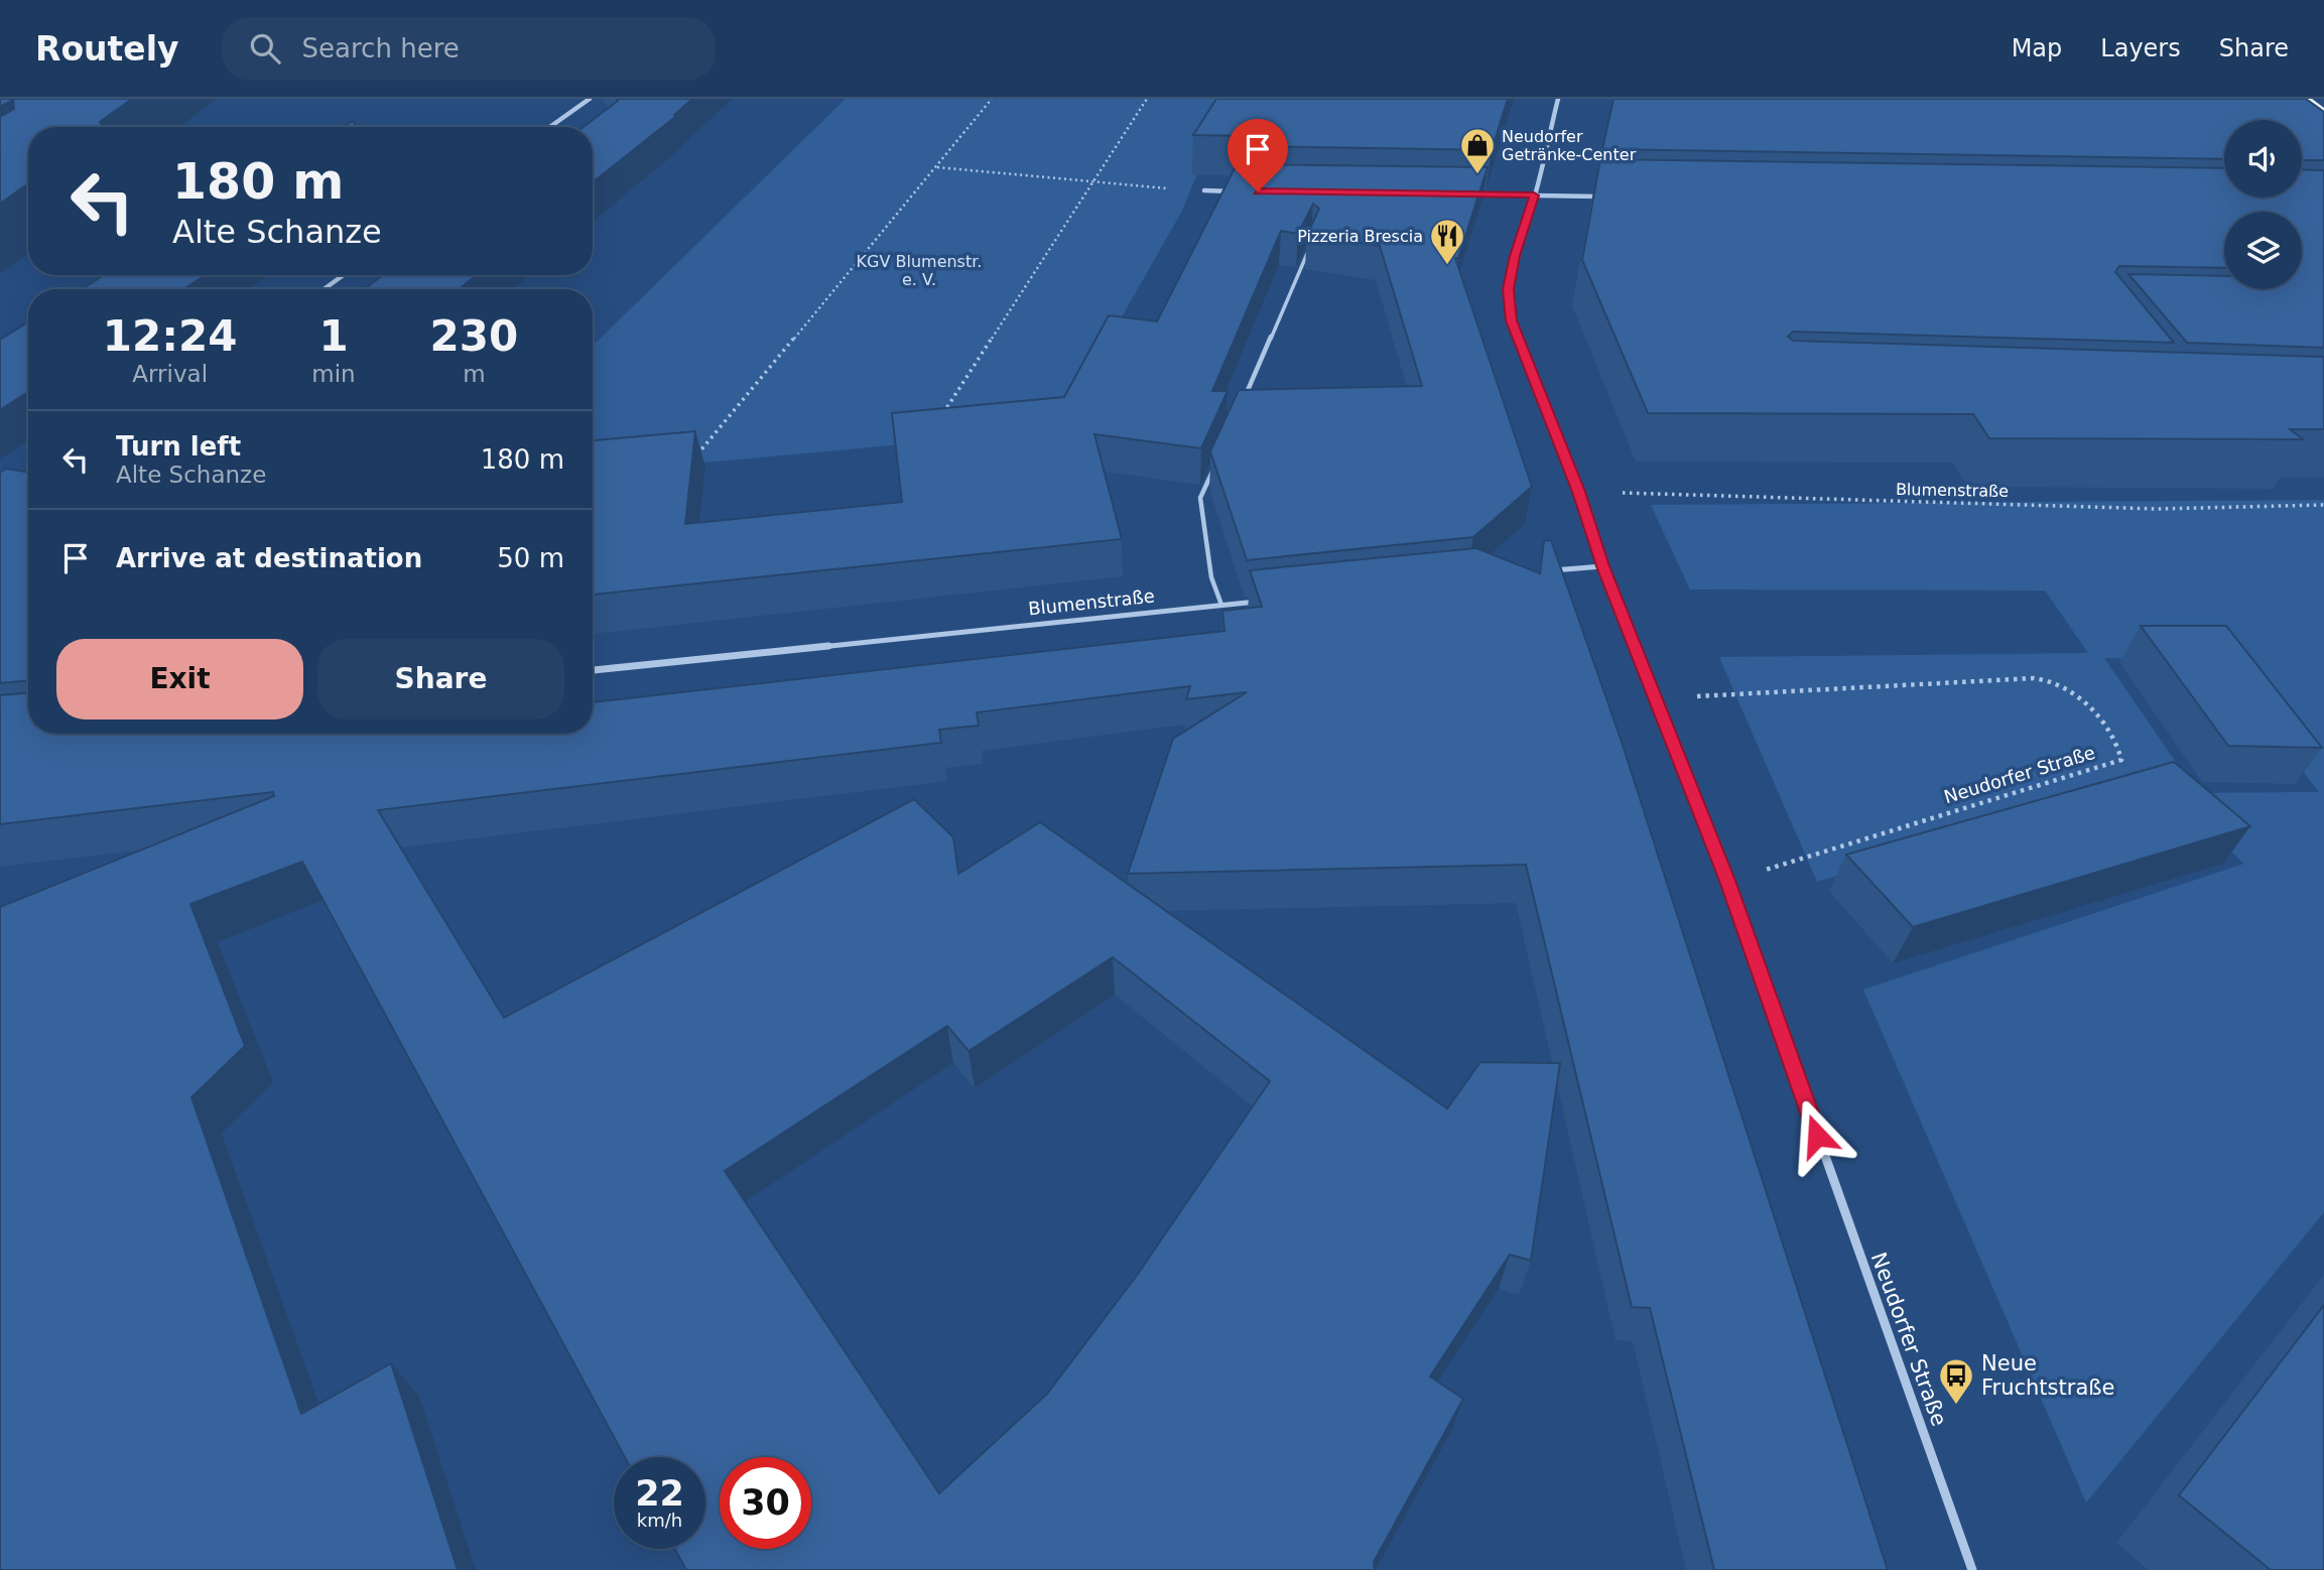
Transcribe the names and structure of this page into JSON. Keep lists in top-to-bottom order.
{
  "streets": {
    "street": ["Blumenstraße", "Neudorfer Straße"]
  },
  "crossings": [
    ["Blumenstraße", "Neudorfer Straße"]
  ],
  "parks": ["KGV Blumenstr. e. V."],
  "places": {
    "shop": ["Neudorfer Getränke-Center"],
    "restaurant": ["Pizzeria Brescia"],
    "bus stop": ["Neue Fruchtstraße"]
  },
  "page": {
    "header": "Routely",
    "search": "Search here",
    "nav": ["Map", "Layers", "Share"],
    "turn": ["180 m", "Alte Schanze"],
    "eta": [
      "12:24",
      "Arrival",
      "1",
      "min",
      "230",
      "m"
    ],
    "list": [
      {
        "name": "Turn left",
        "note": "Alte Schanze",
        "value": "180 m"
      },
      {
        "name": "Arrive at destination",
        "value": "50 m"
      }
    ],
    "buttons": ["Exit", "Share"],
    "speed": "22 km/h",
    "limit": "30"
  }
}
